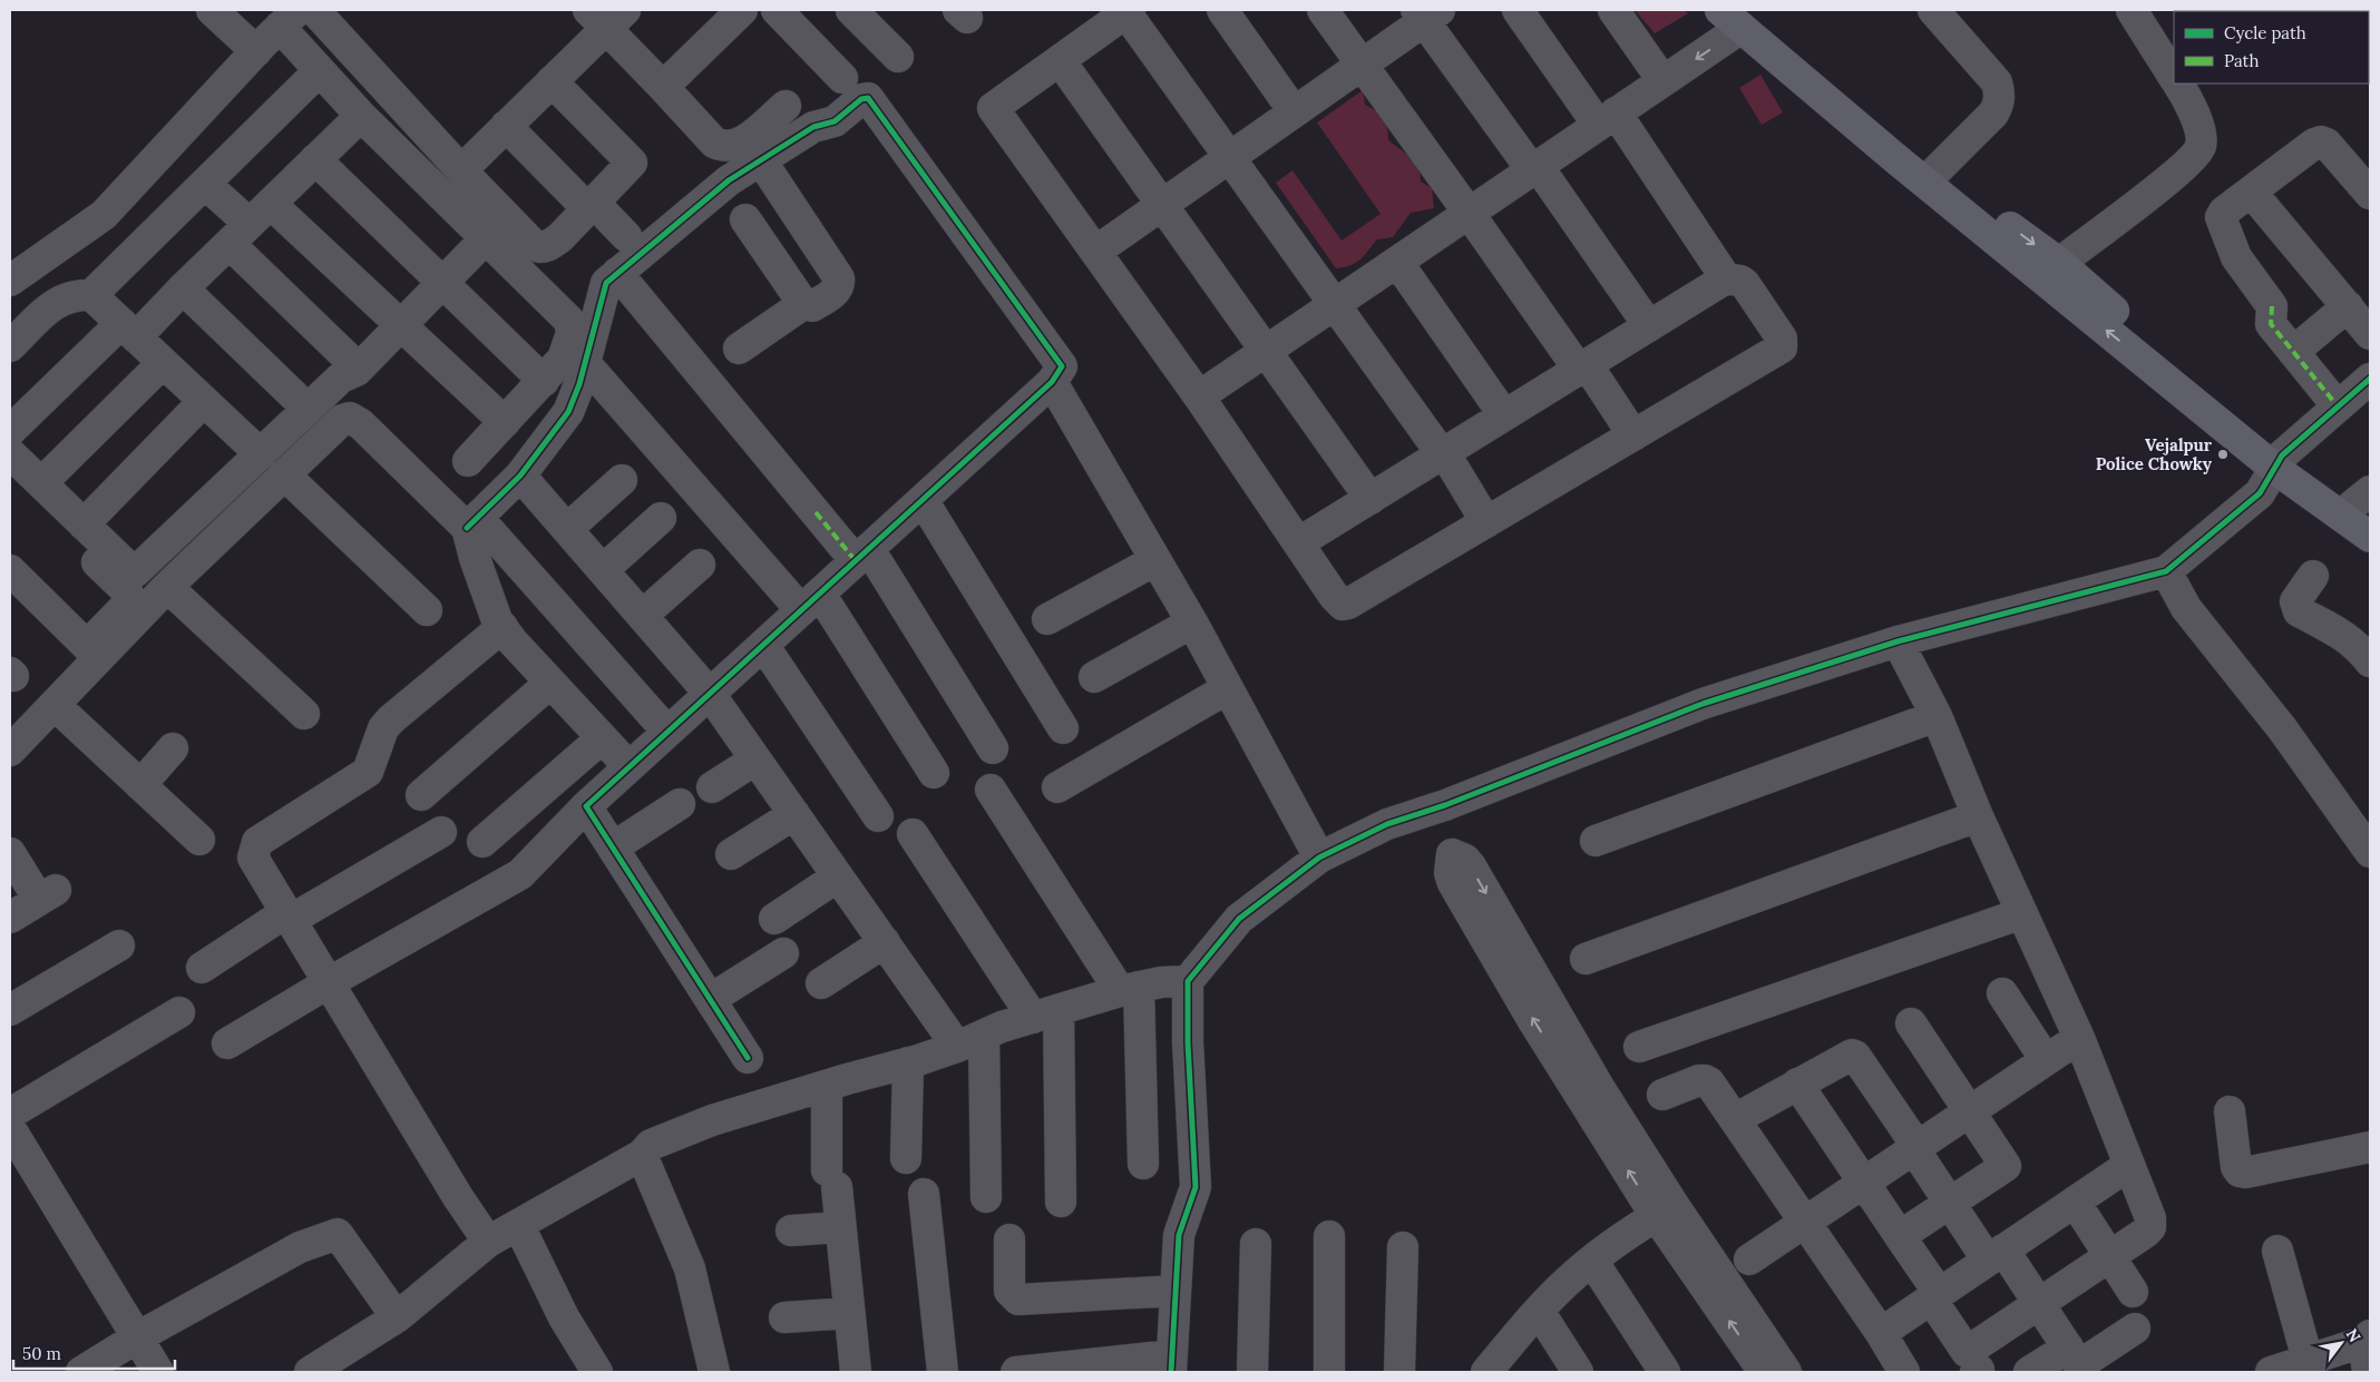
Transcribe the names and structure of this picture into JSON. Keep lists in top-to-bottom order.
{
  "places": ["Vejalpur Police Chowky"],
  "legend": ["Cycle path", "Path"],
  "scale_bar": "50 m",
  "north": "top right"
}
